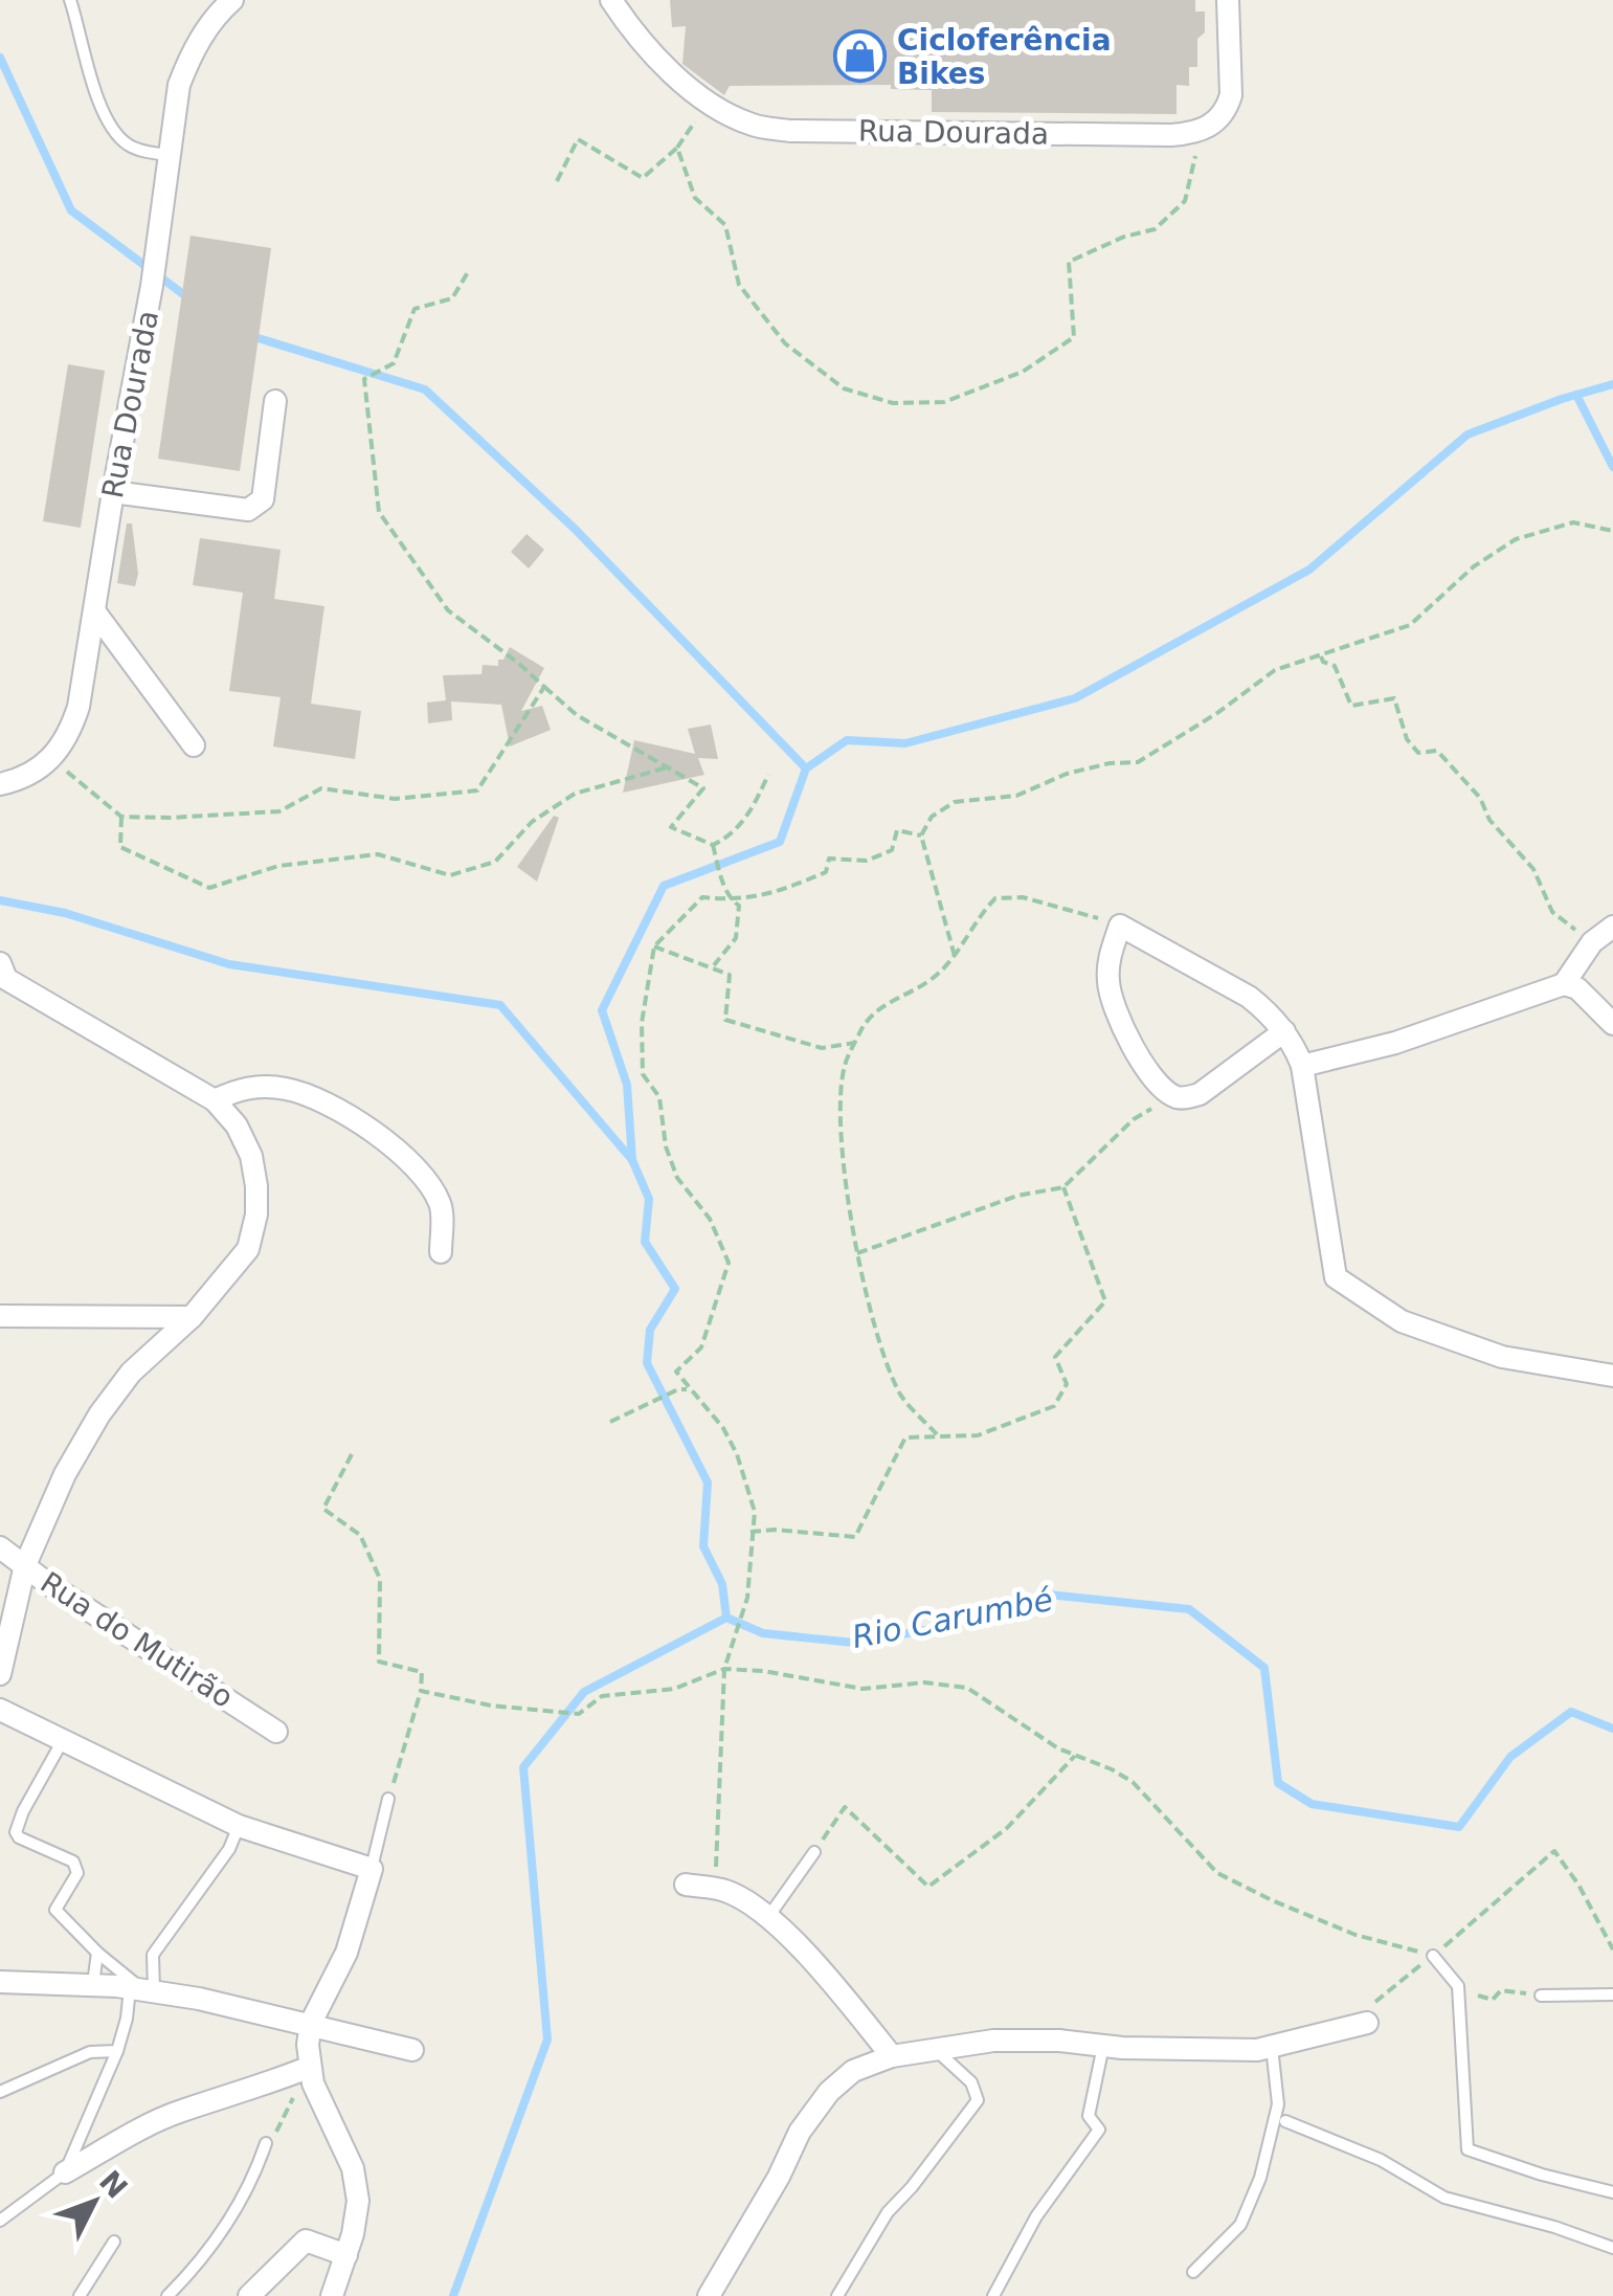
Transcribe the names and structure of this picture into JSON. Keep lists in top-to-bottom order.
{
  "streets": {
    "street": ["Rua Dourada", "Rua do Mutirão"]
  },
  "water": ["Rio Carumbé"],
  "places": {
    "shop": ["Cicloferência Bikes"]
  },
  "north": "top right"
}
